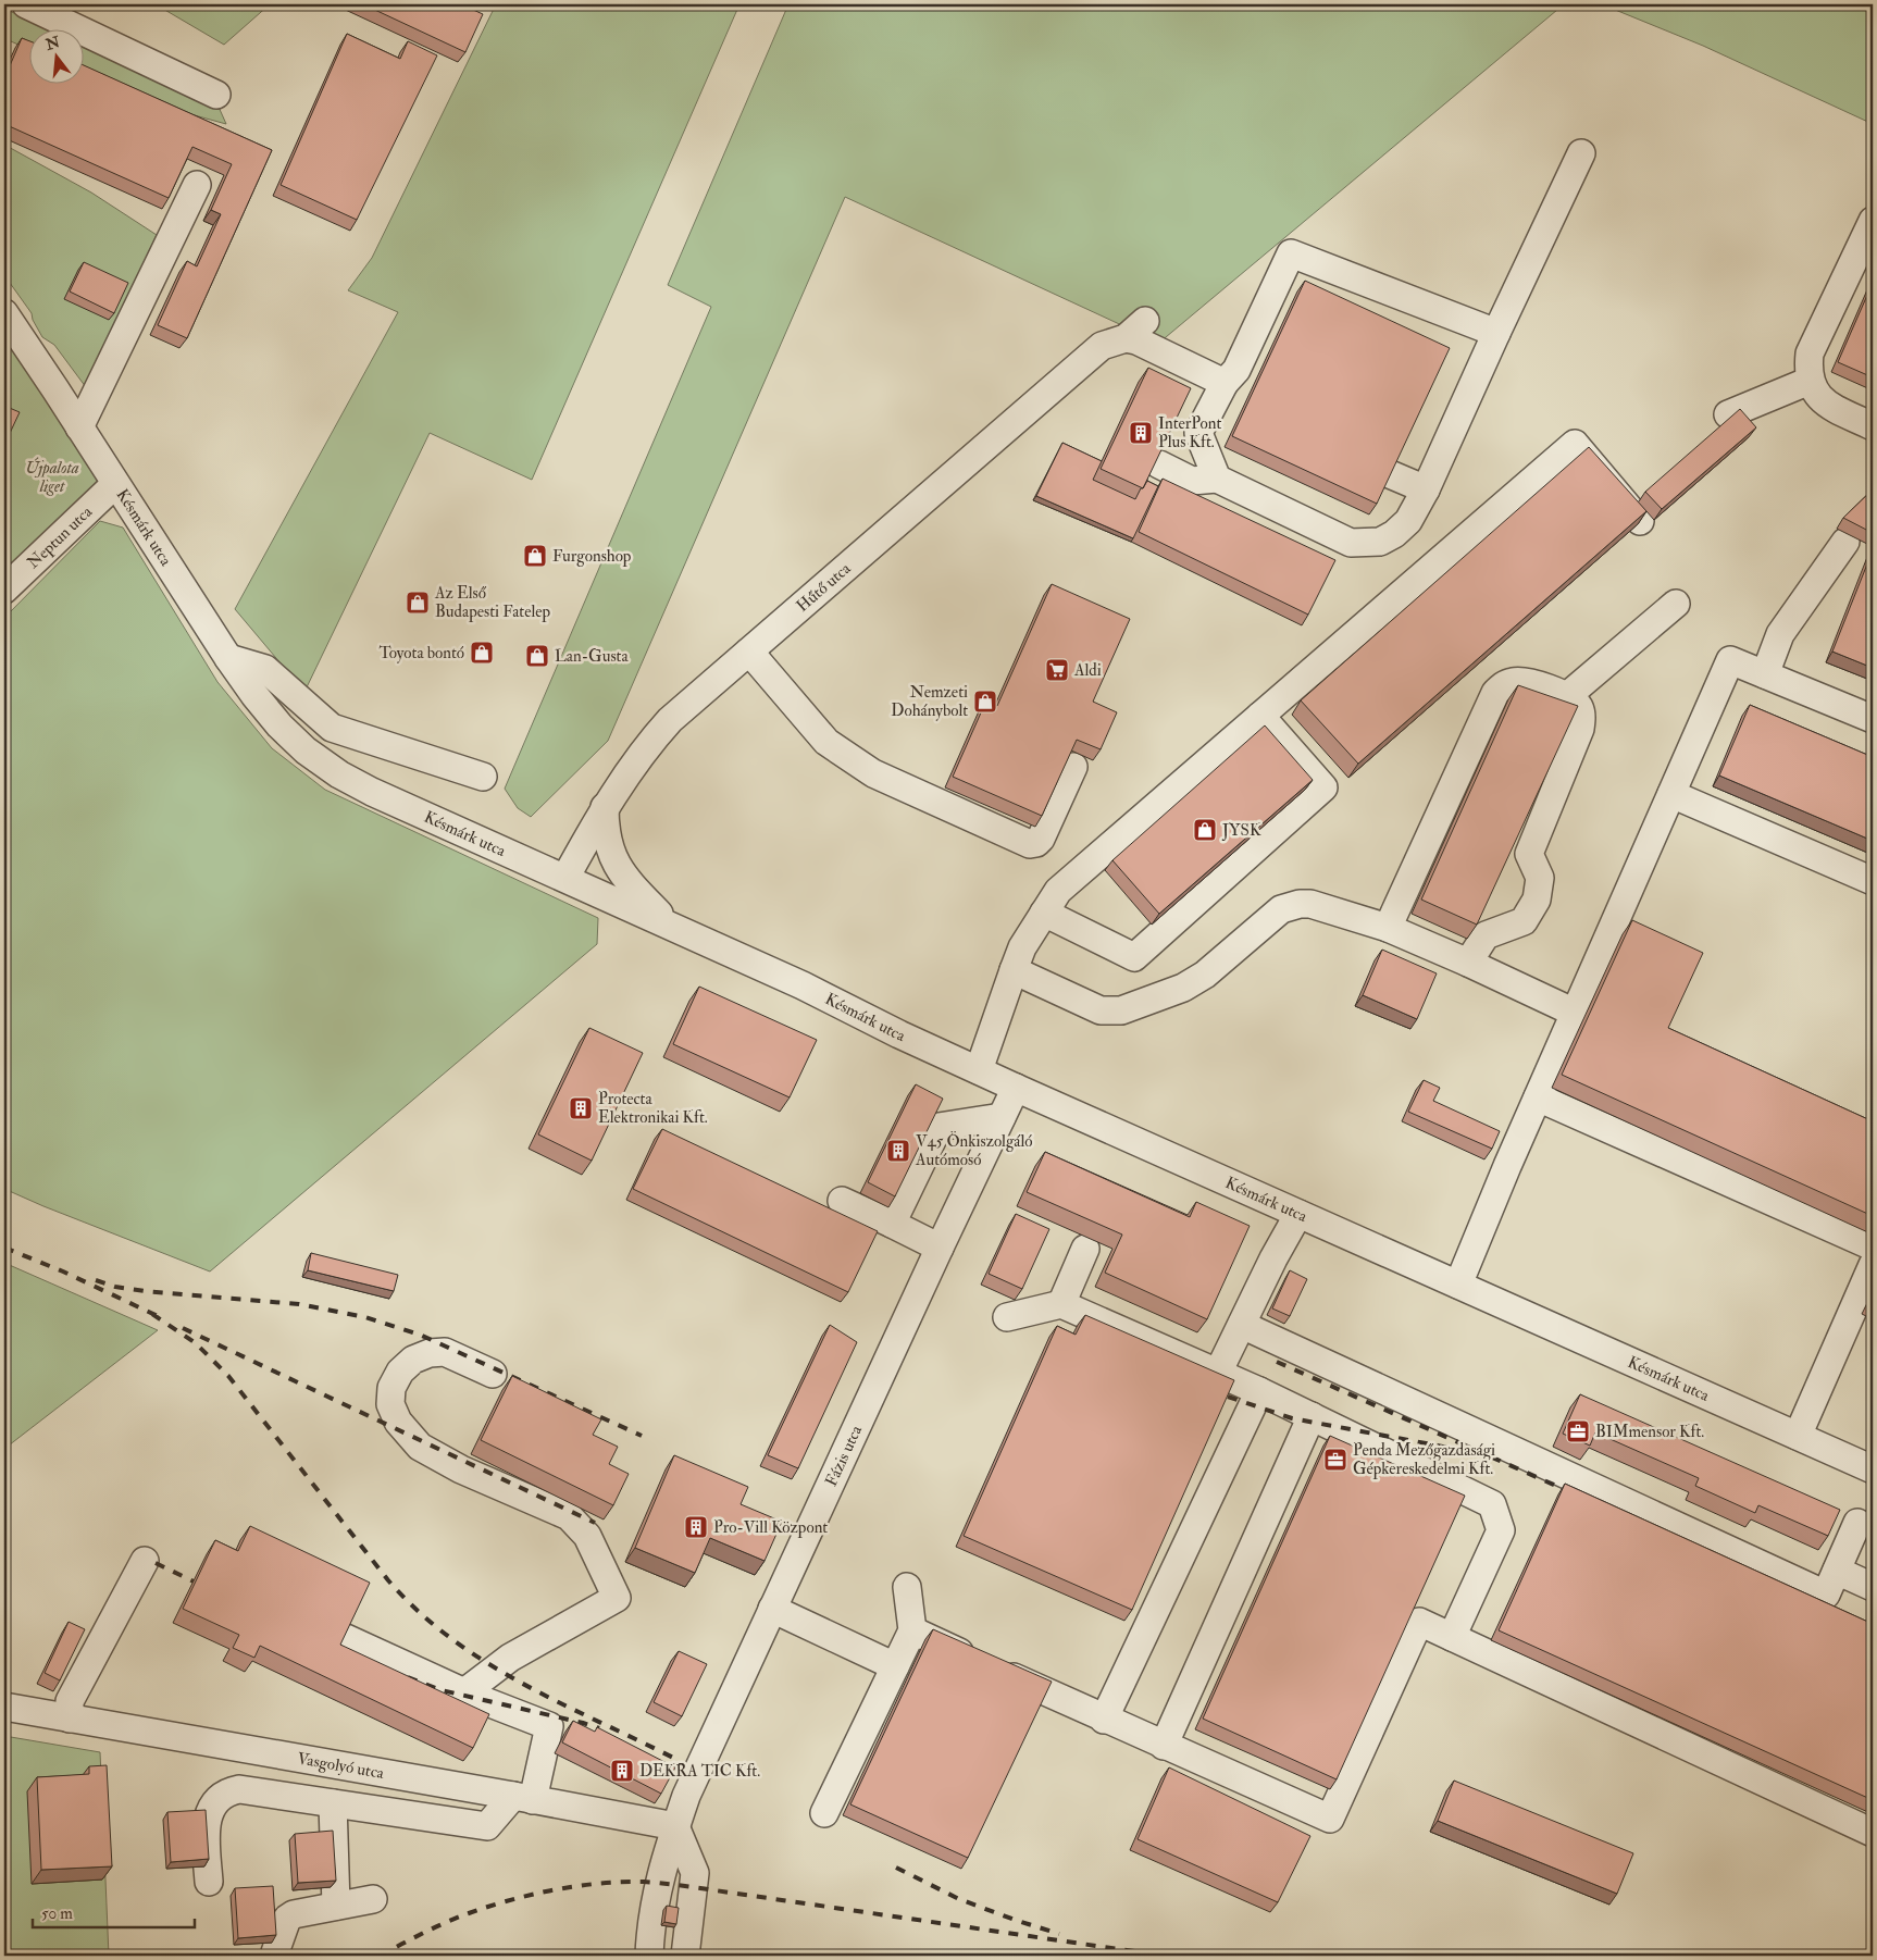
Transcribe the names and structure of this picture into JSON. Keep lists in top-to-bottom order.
{
  "streets": {
    "street": [
      "Késmárk utca",
      "Neptun utca",
      "Hűtő utca",
      "Fázis utca",
      "Vasgolyó utca"
    ]
  },
  "crossings": [
    ["Késmárk utca", "Neptun utca"],
    ["Késmárk utca", "Hűtő utca"],
    ["Késmárk utca", "Fázis utca"],
    ["Fázis utca", "Vasgolyó utca"]
  ],
  "parks": ["Újpalota liget"],
  "places": {
    "building": [
      "InterPont Plus Kft.",
      "Protecta Elektronikai Kft.",
      "V45 Önkiszolgáló Autómosó",
      "Pro-Vill Központ",
      "DEKRA TIC Kft."
    ],
    "shop": [
      "Furgonshop",
      "Az Első Budapesti Fatelep",
      "Toyota bontó",
      "Lan-Gusta",
      "Nemzeti Dohánybolt",
      "JYSK"
    ],
    "supermarket": ["Aldi"],
    "office": ["BIMmensor Kft.", "Penda Mezőgazdasági Gépkereskedelmi Kft."]
  },
  "scale_bar": "50 m",
  "north": "top"
}
